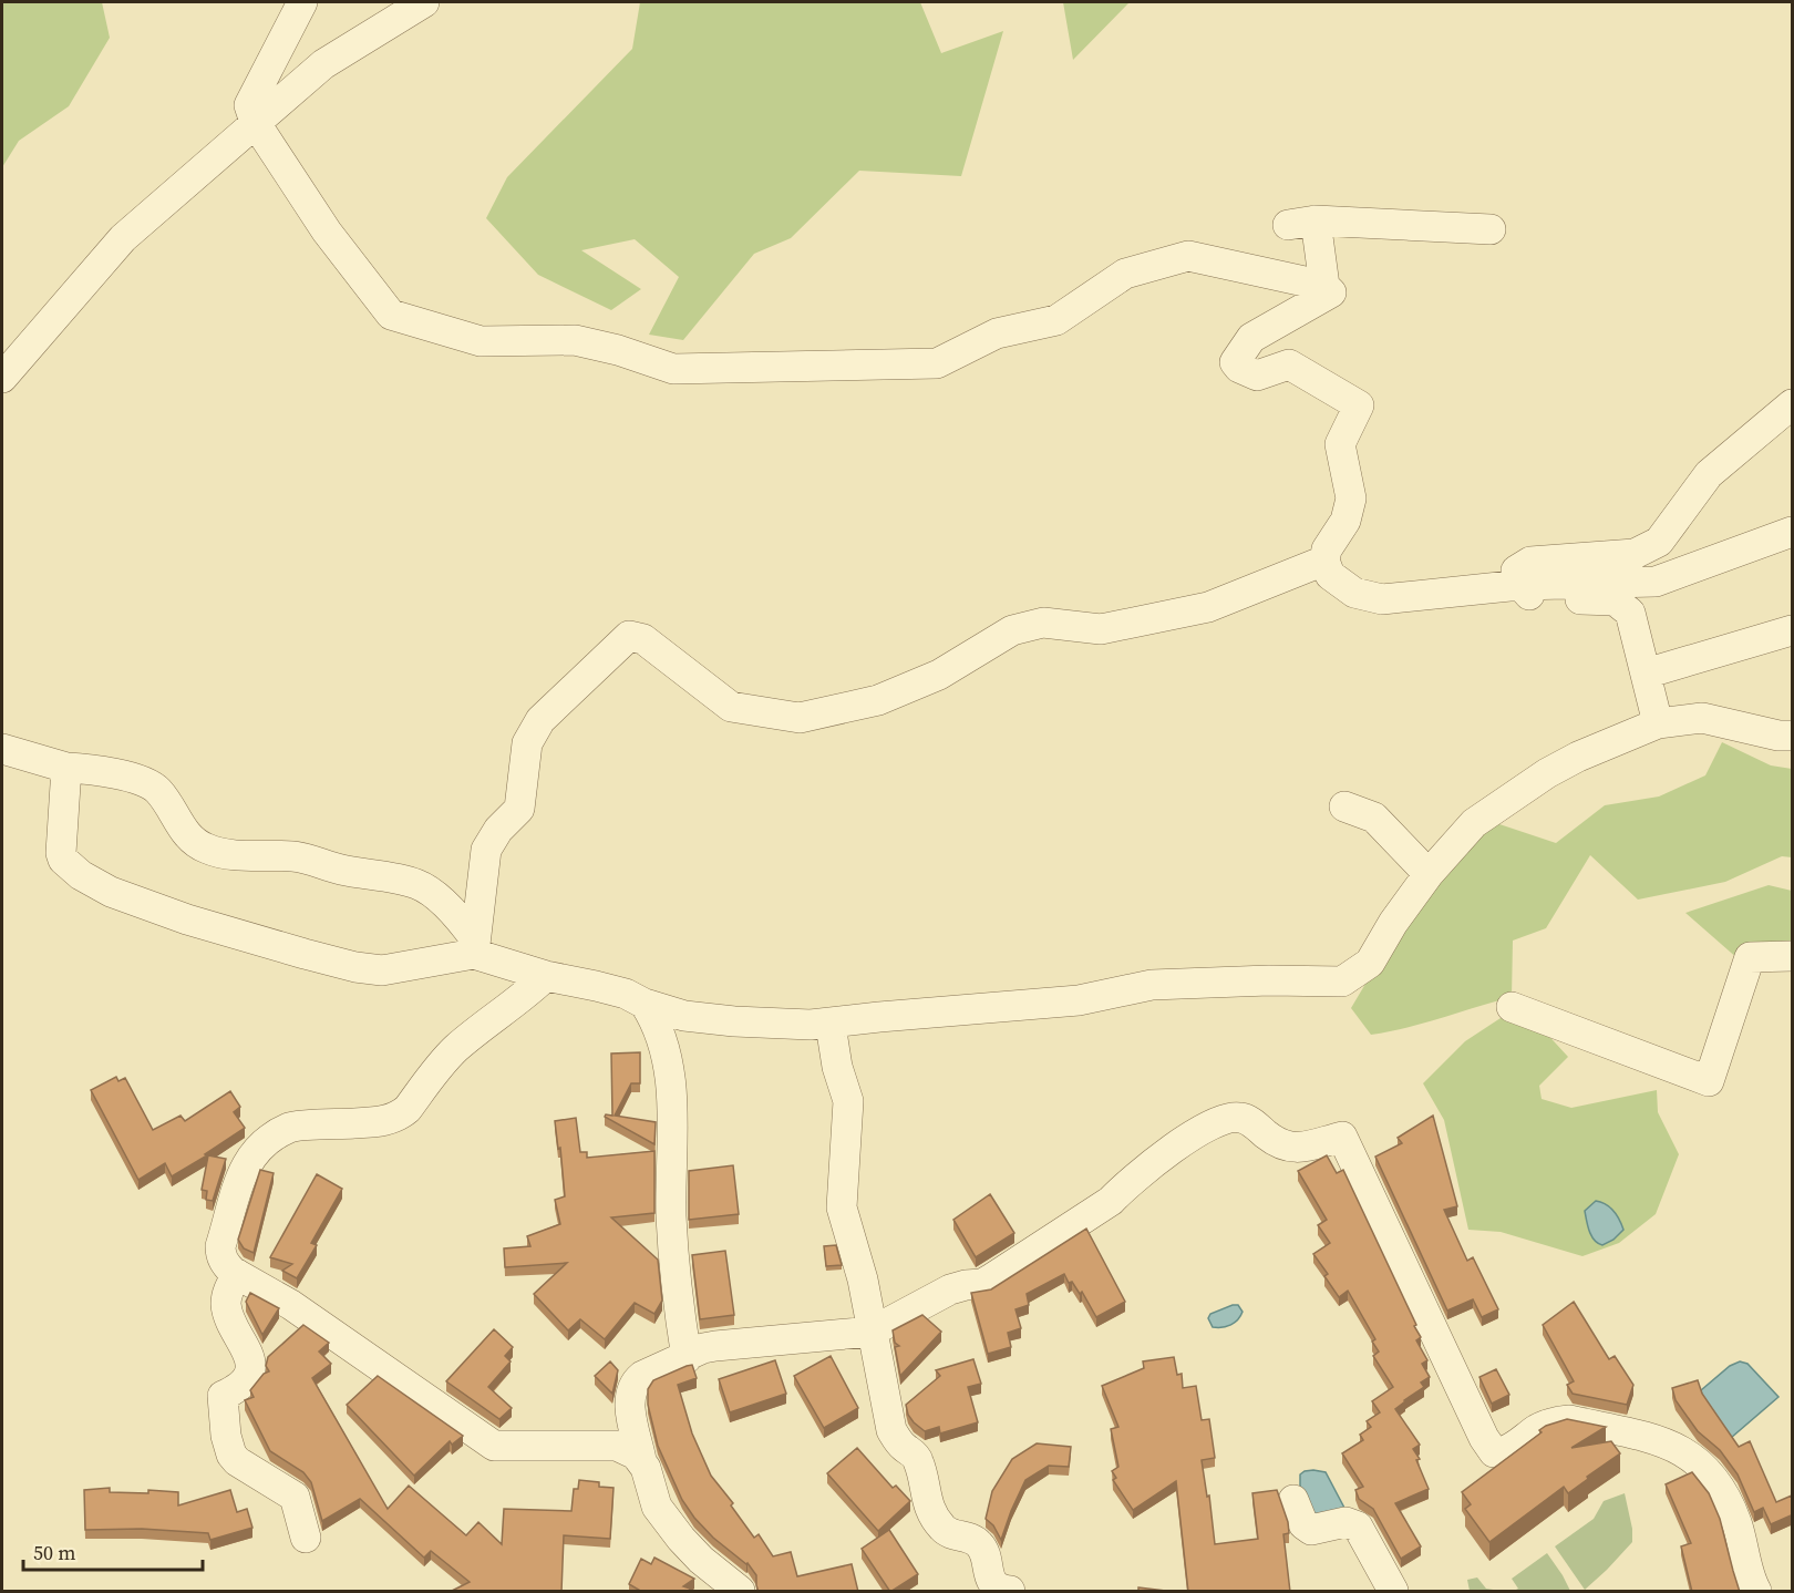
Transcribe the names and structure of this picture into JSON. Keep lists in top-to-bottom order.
{
  "scale_bar": "50 m"
}
